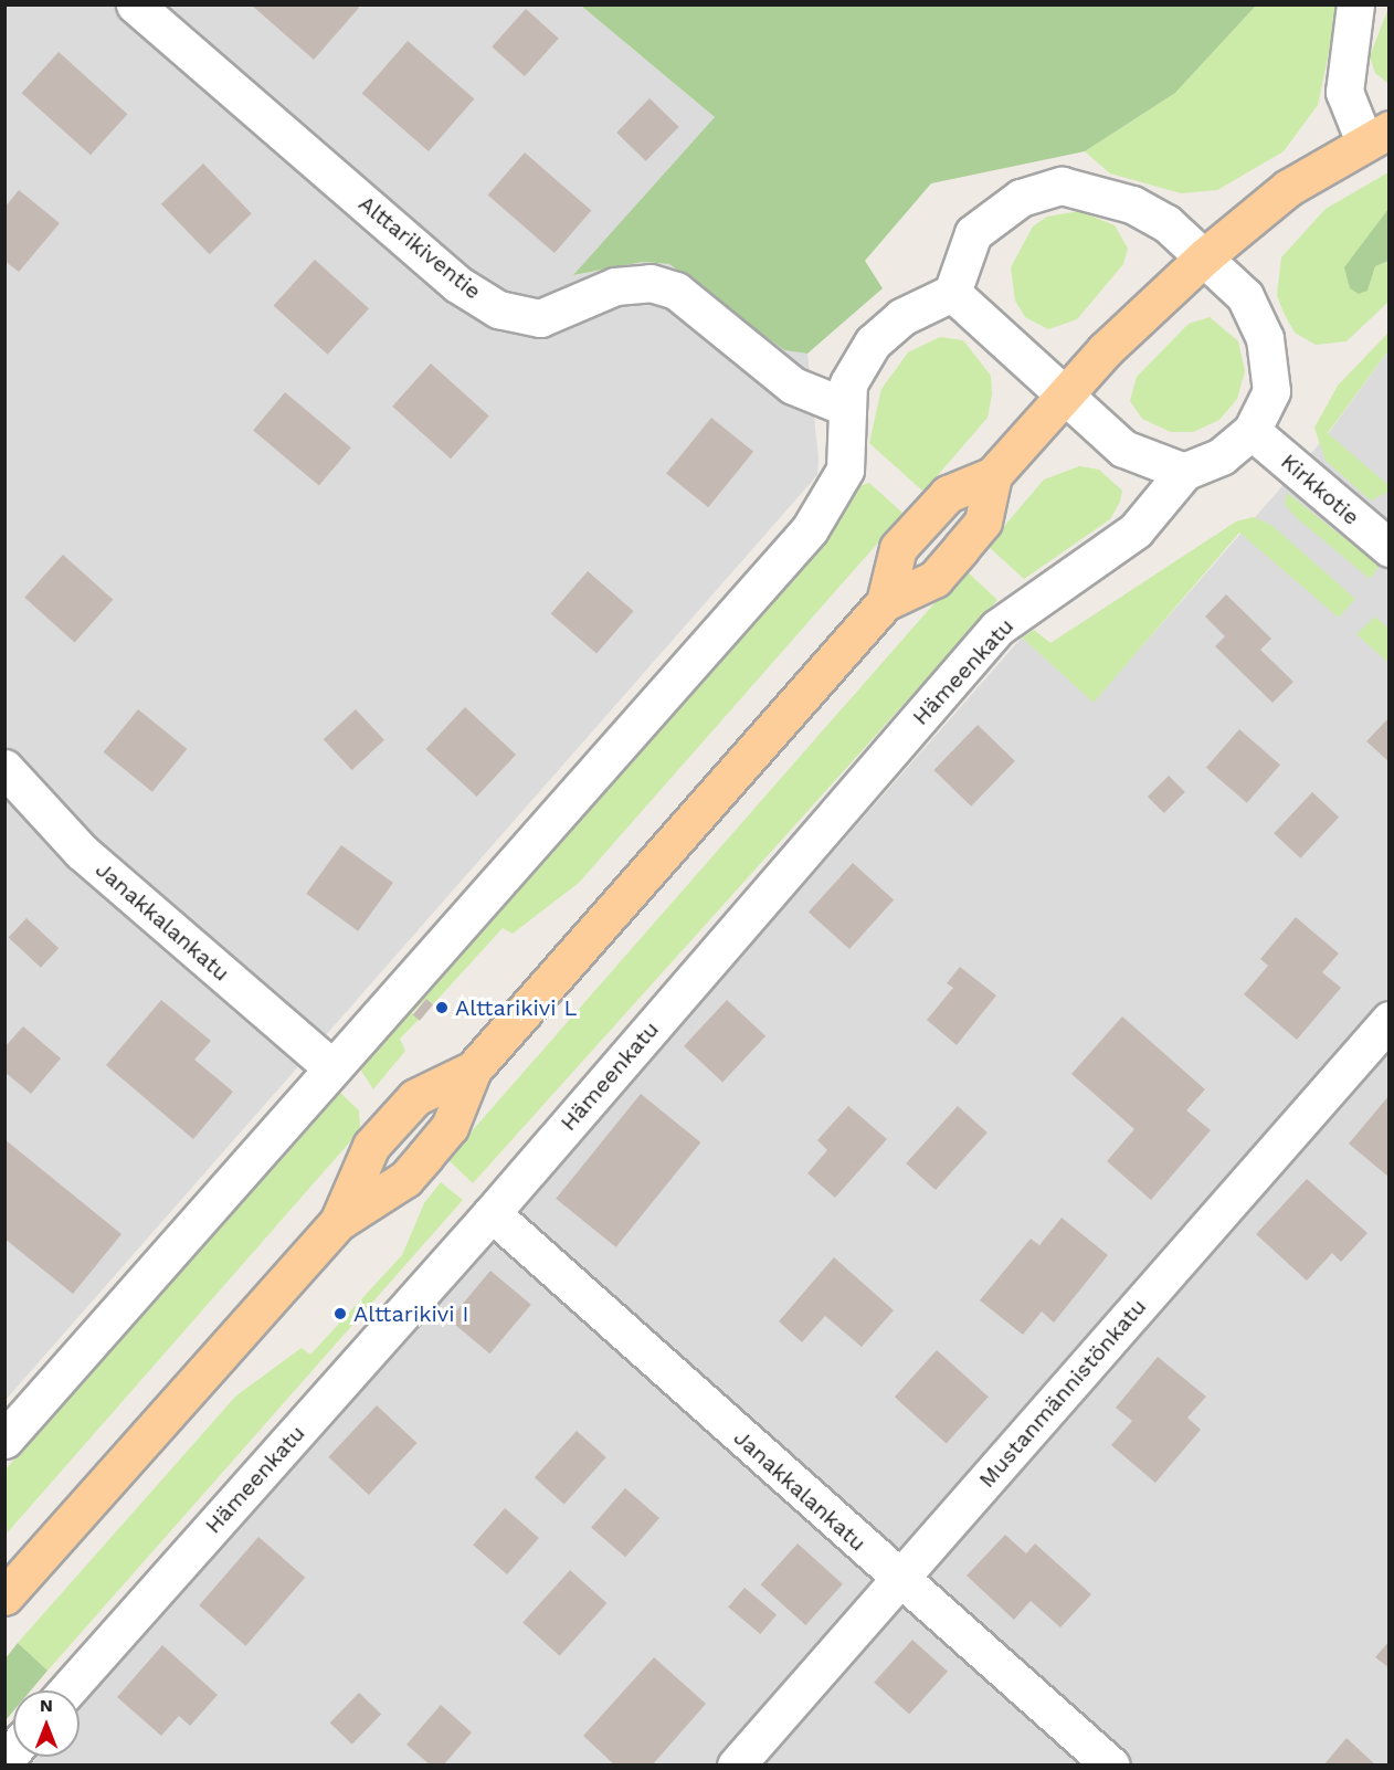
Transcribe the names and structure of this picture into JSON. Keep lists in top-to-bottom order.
{
  "streets": {
    "street": [
      "Alttarikiventie",
      "Kirkkotie",
      "Hämeenkatu",
      "Janakkalankatu",
      "Mustanmännistönkatu"
    ]
  },
  "crossings": [
    ["Kirkkotie", "Hämeenkatu"],
    ["Hämeenkatu", "Janakkalankatu"],
    ["Janakkalankatu", "Mustanmännistönkatu"]
  ],
  "places": ["Alttarikivi L", "Alttarikivi I"],
  "north": "top"
}
